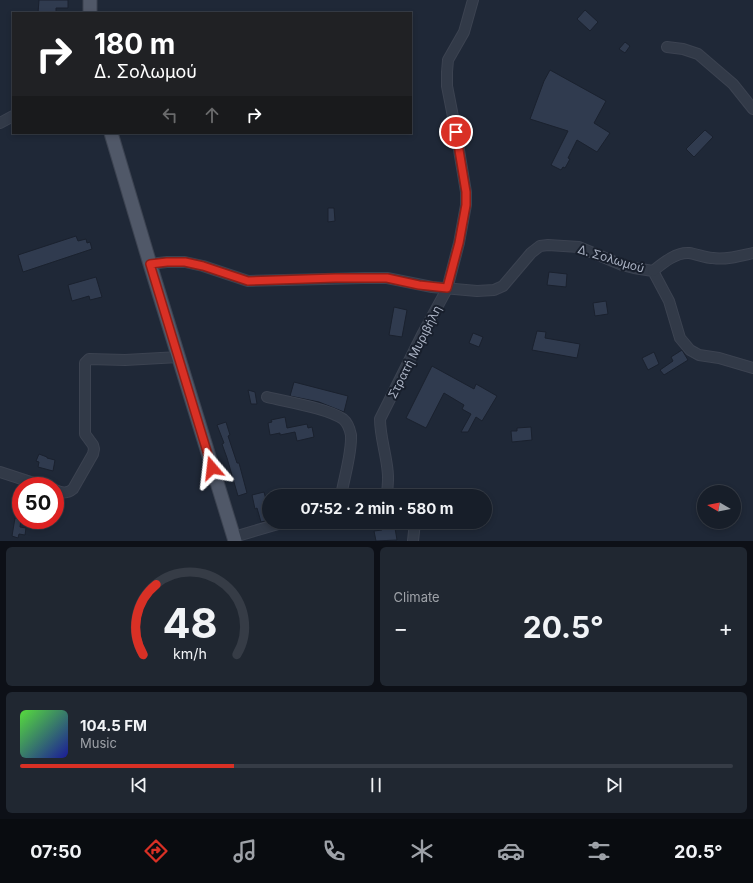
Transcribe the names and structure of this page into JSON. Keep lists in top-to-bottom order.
{
  "streets": {
    "street": ["Δ. Σολωμού", "Στρατή Μυριβήλη"]
  },
  "crossings": [
    ["Δ. Σολωμού", "Στρατή Μυριβήλη"]
  ],
  "north": "left",
  "page": {
    "turn": ["180 m", "Δ. Σολωμού"],
    "limit": "50",
    "trip": "07:52 · 2 min · 580 m",
    "tile": "Climate",
    "heat": ["−", "20.5°", "+"],
    "song": ["104.5 FM", "Music"],
    "tabs": ["07:50", "20.5°"],
    "gauge": ["48", "km/h"]
  }
}
